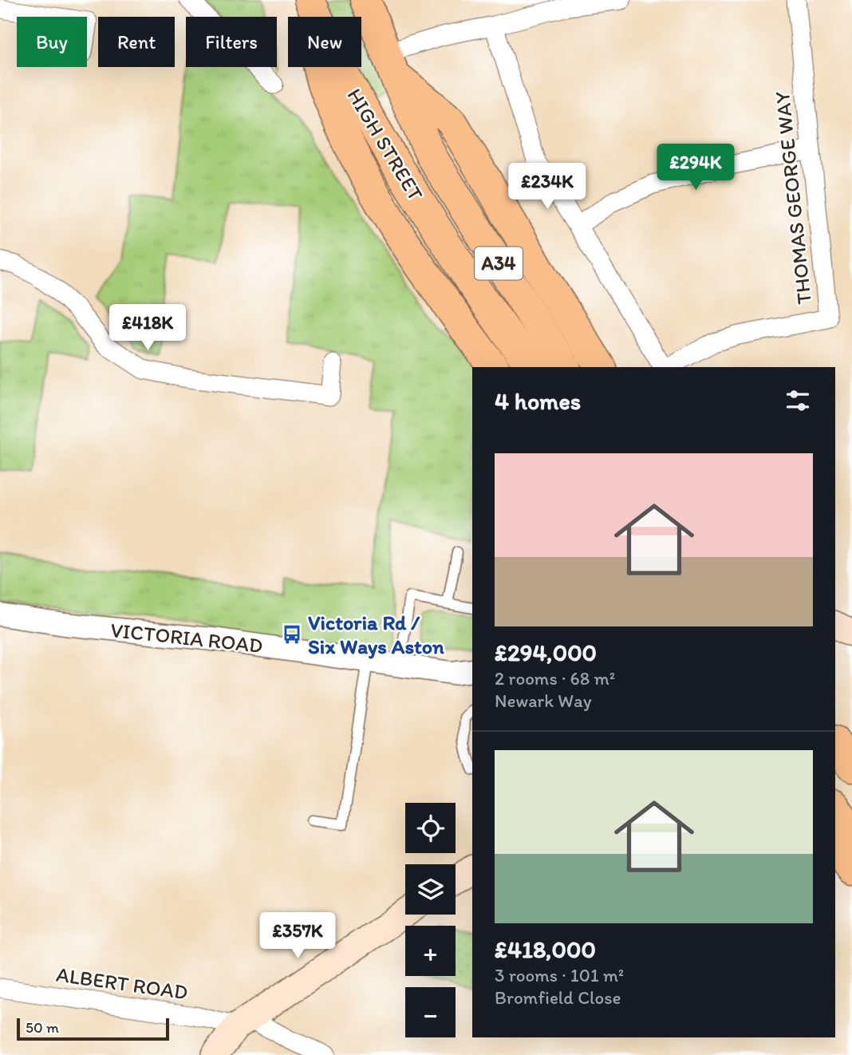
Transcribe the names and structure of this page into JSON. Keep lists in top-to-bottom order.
{
  "streets": {
    "highway": ["HIGH STREET", "A34"],
    "street": ["THOMAS GEORGE WAY", "VICTORIA ROAD", "ALBERT ROAD"]
  },
  "places": {
    "bus stop": ["Victoria Rd / Six Ways Aston"]
  },
  "scale_bar": "50 m",
  "page": {
    "chip": [
      "Buy",
      "Rent",
      "Filters",
      "New"
    ],
    "price": [
      "£294K",
      "£234K",
      "£418K",
      "£357K"
    ],
    "heading": "4 homes",
    "list": [
      {
        "name": "£294,000",
        "note": "2 rooms · 68 m² · Newark Way"
      },
      {
        "name": "£418,000",
        "note": "3 rooms · 101 m² · Bromfield Close"
      }
    ],
    "map_buttons": ["+", "−"],
    "scale": "50 m"
  }
}
